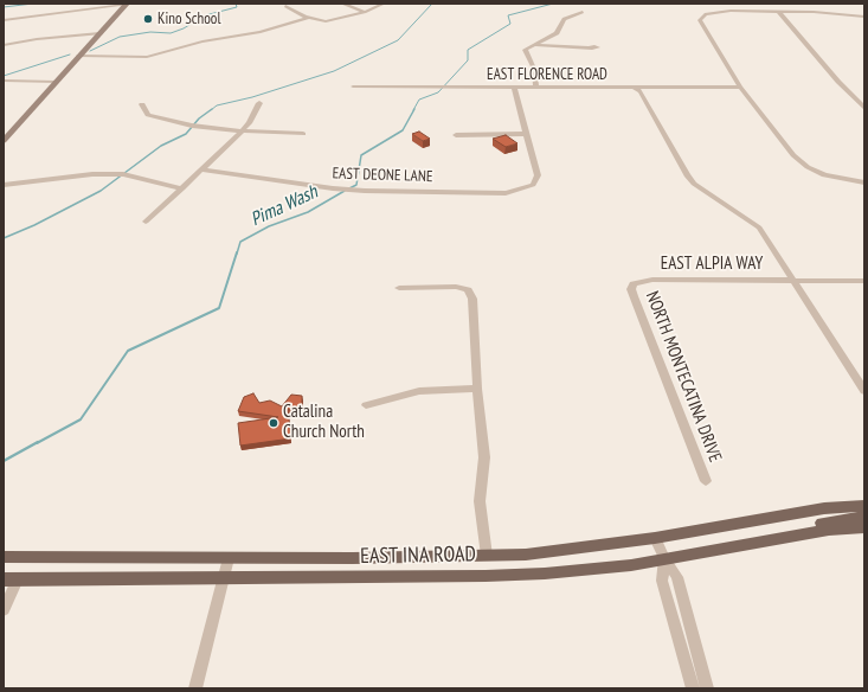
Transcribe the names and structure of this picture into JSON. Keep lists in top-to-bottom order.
{
  "streets": {
    "main road": ["EAST INA ROAD"],
    "street": [
      "EAST FLORENCE ROAD",
      "EAST DEONE LANE",
      "EAST ALPIA WAY",
      "NORTH MONTECATINA DRIVE"
    ]
  },
  "crossings": [
    ["EAST FLORENCE ROAD", "EAST DEONE LANE"],
    ["EAST ALPIA WAY", "NORTH MONTECATINA DRIVE"]
  ],
  "water": ["Pima Wash"],
  "places": ["Kino School", "Catalina Church North"]
}
